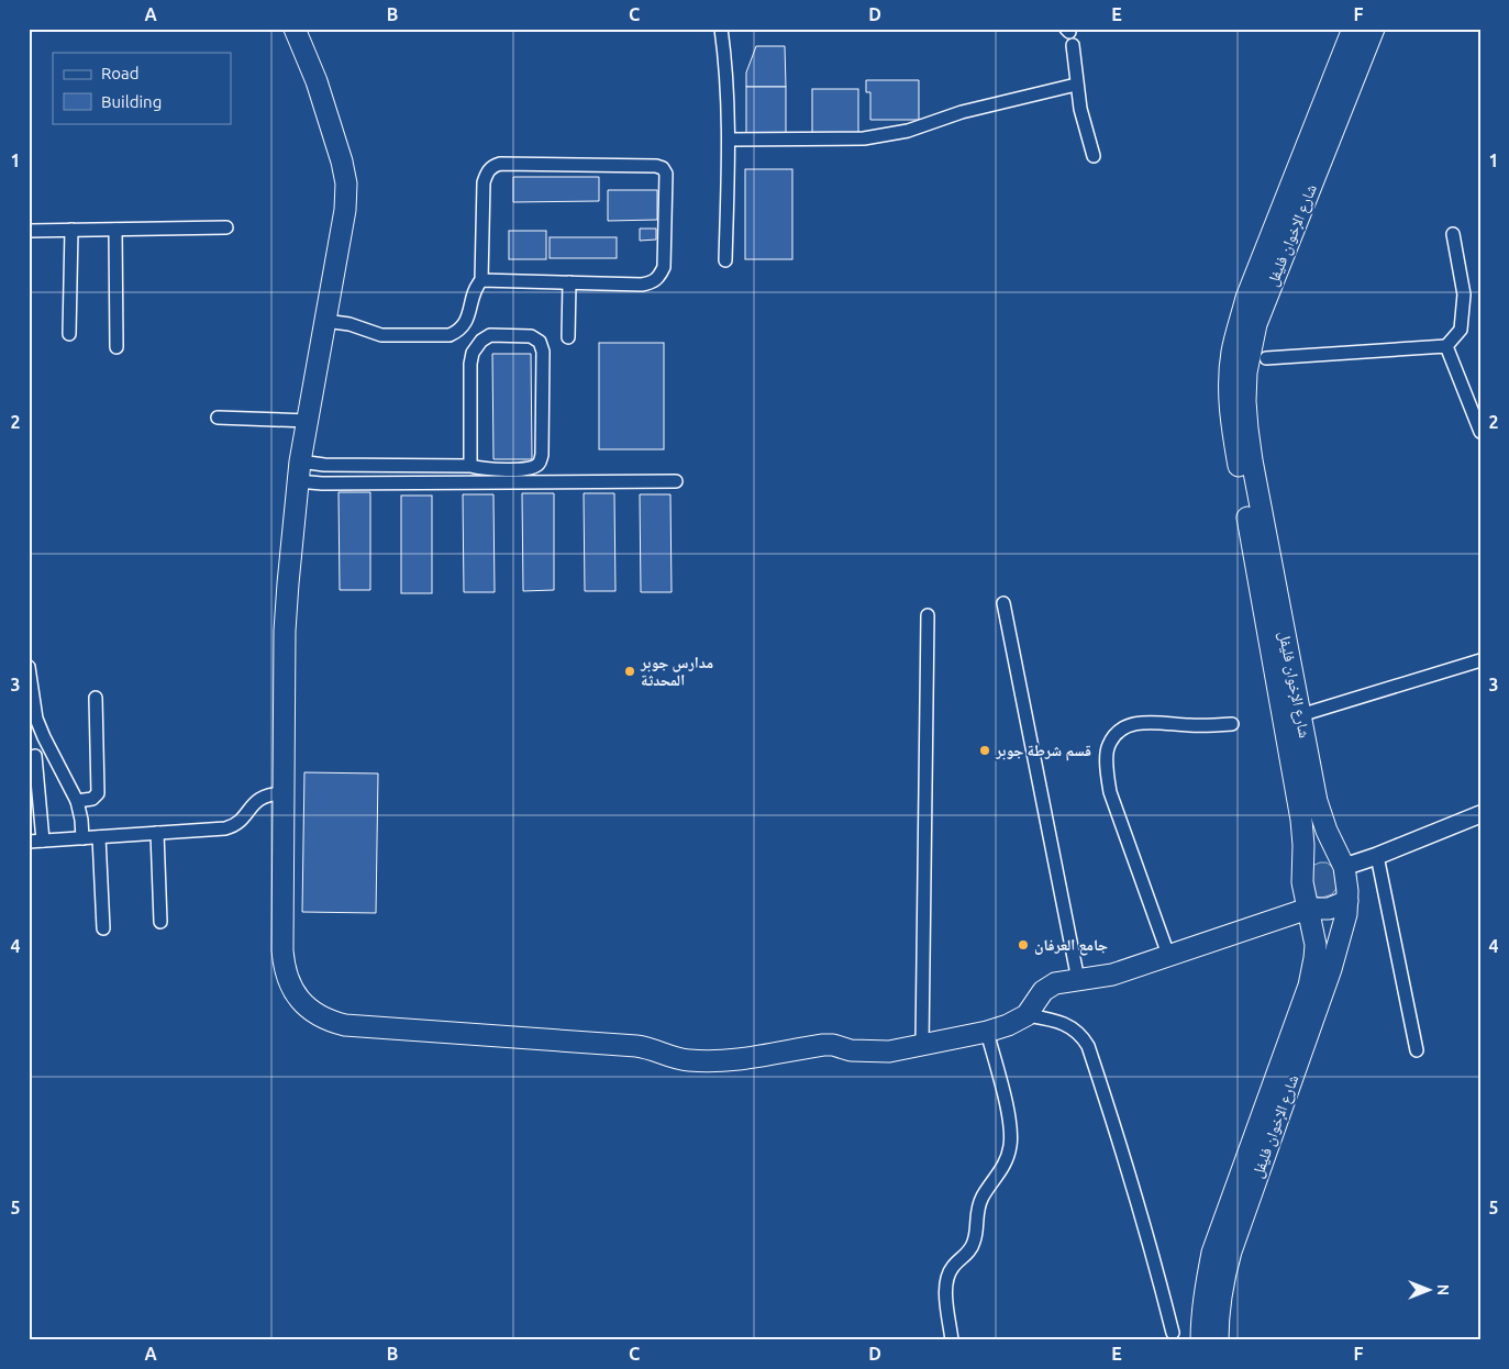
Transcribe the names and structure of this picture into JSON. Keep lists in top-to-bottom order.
{
  "streets": {
    "main road": ["شارع الإخوان فليفل"]
  },
  "places": ["مدارس جوبر المحدثة", "قسم شرطة جوبر", "جامع العرفان"],
  "legend": ["Road", "Building"],
  "north": "right",
  "grid": {
    "columns": [
      "A",
      "B",
      "C",
      "D",
      "E",
      "F"
    ],
    "rows": [
      "1",
      "2",
      "3",
      "4",
      "5"
    ]
  }
}
